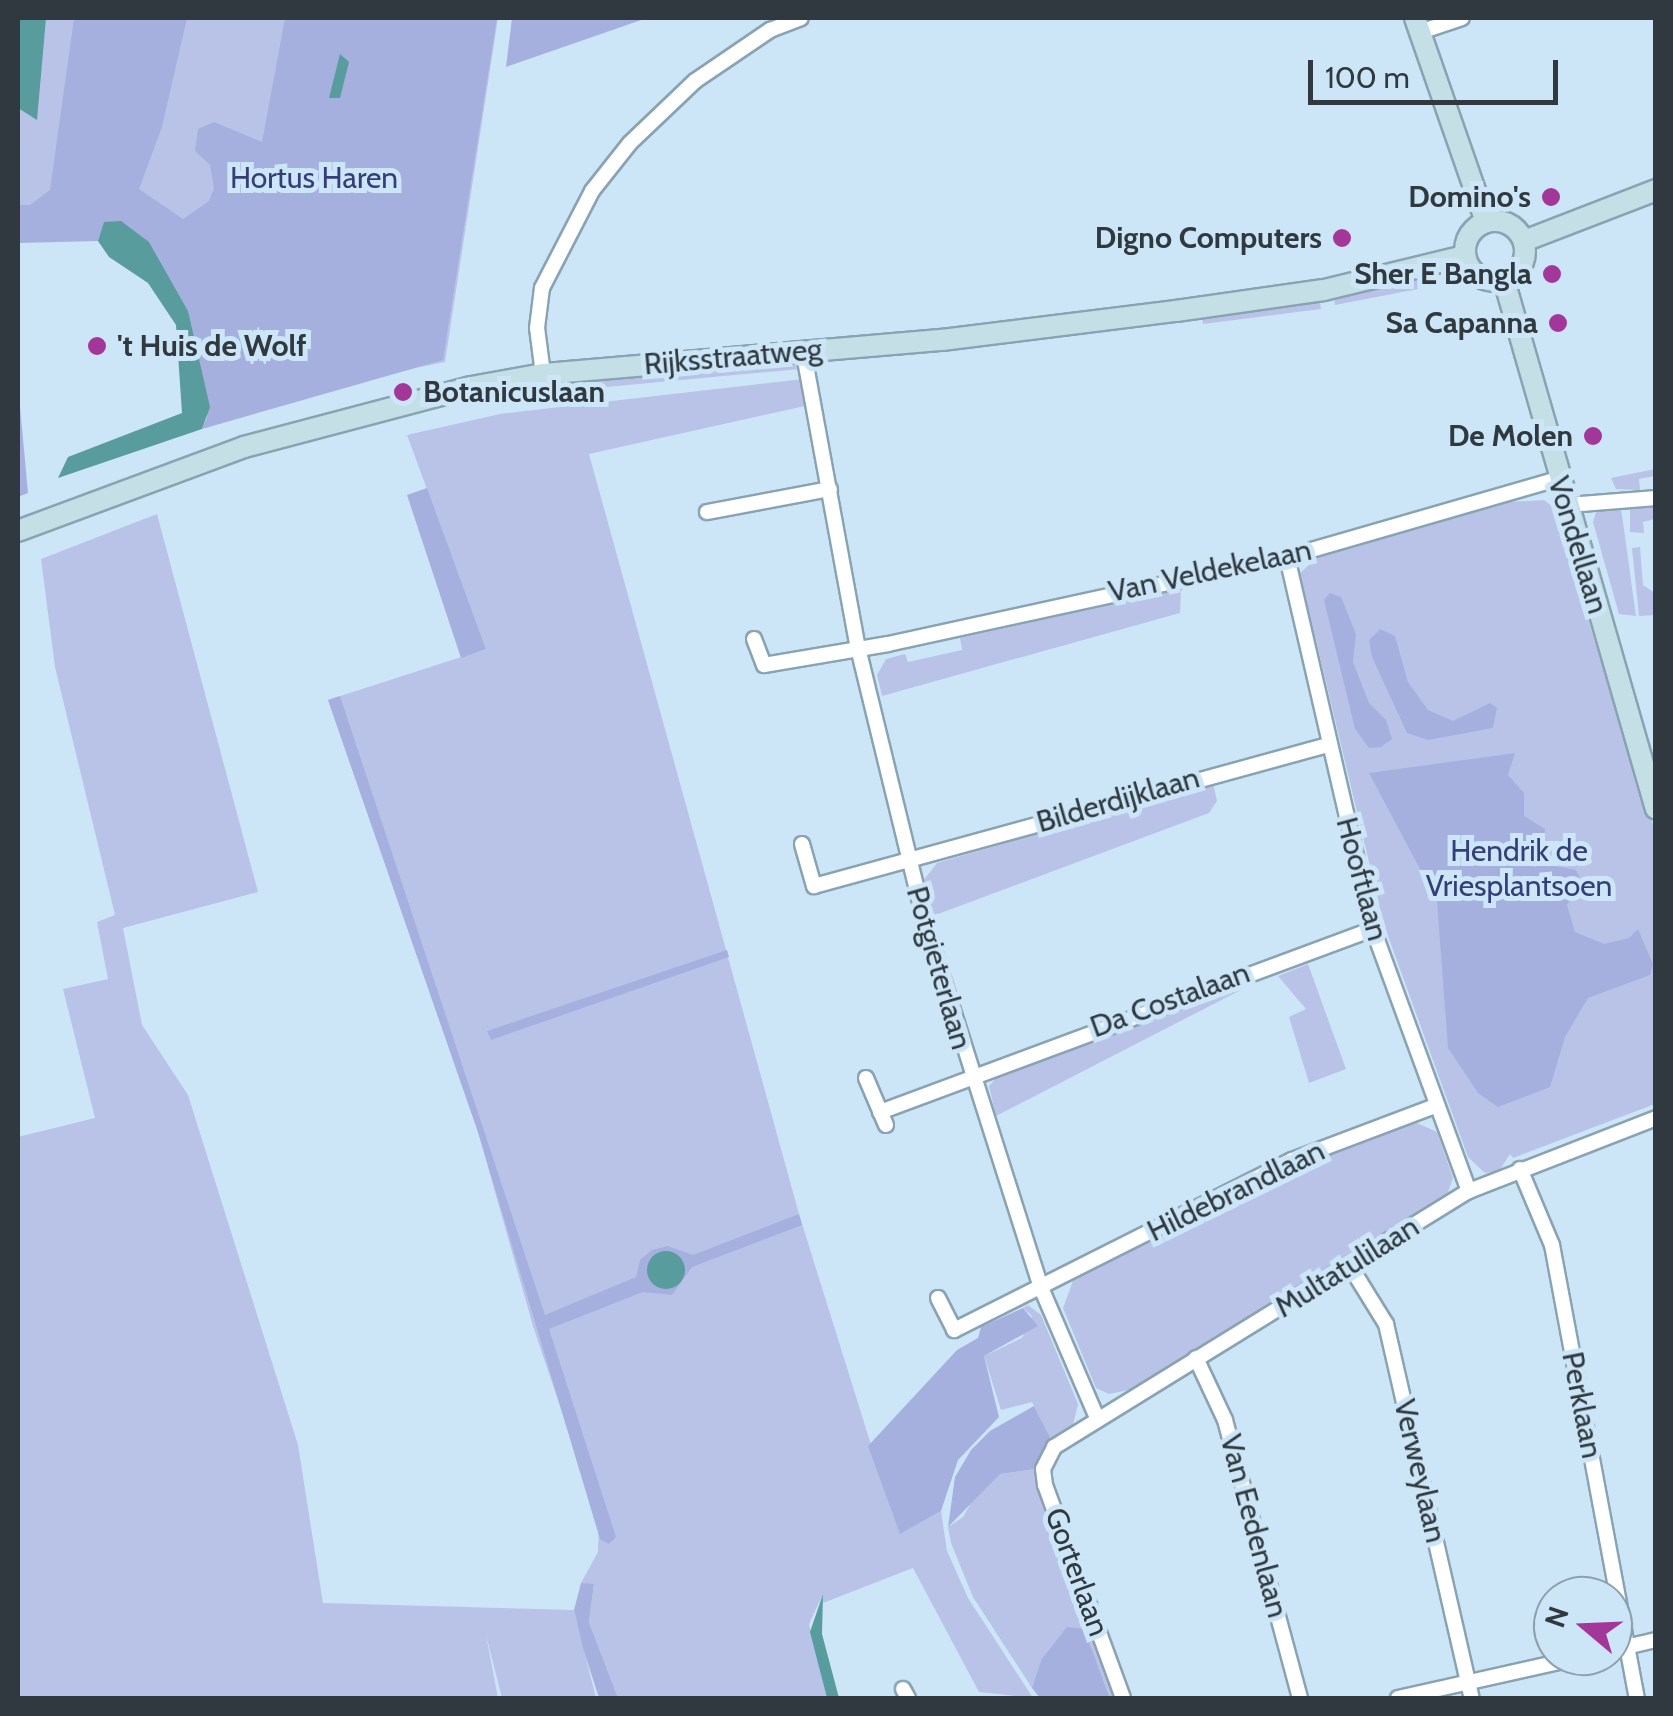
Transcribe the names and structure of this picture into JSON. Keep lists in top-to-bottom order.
{
  "streets": {
    "main road": ["Rijksstraatweg", "Vondellaan"],
    "street": [
      "Van Veldekelaan",
      "Bilderdijklaan",
      "Hooftlaan",
      "Potgieterlaan",
      "Da Costalaan",
      "Hildebrandlaan",
      "Multatulilaan",
      "Perklaan",
      "Verweylaan",
      "Van Eedenlaan",
      "Gorterlaan"
    ]
  },
  "crossings": [
    ["Rijksstraatweg", "Vondellaan"],
    ["Rijksstraatweg", "Potgieterlaan"],
    ["Vondellaan", "Van Veldekelaan"],
    ["Van Veldekelaan", "Hooftlaan"],
    ["Van Veldekelaan", "Potgieterlaan"],
    ["Bilderdijklaan", "Hooftlaan"],
    ["Bilderdijklaan", "Potgieterlaan"],
    ["Hooftlaan", "Da Costalaan"],
    ["Hooftlaan", "Hildebrandlaan"],
    ["Hooftlaan", "Multatulilaan"],
    ["Potgieterlaan", "Da Costalaan"],
    ["Potgieterlaan", "Hildebrandlaan"],
    ["Potgieterlaan", "Multatulilaan"],
    ["Multatulilaan", "Perklaan"],
    ["Multatulilaan", "Verweylaan"],
    ["Multatulilaan", "Van Eedenlaan"],
    ["Multatulilaan", "Gorterlaan"]
  ],
  "parks": ["Hortus Haren", "Hendrik de Vriesplantsoen"],
  "places": [
    "Domino's",
    "Digno Computers",
    "Sher E Bangla",
    "Sa Capanna",
    "'t Huis de Wolf",
    "Botanicuslaan",
    "De Molen"
  ],
  "scale_bar": "100 m",
  "north": "left"
}
